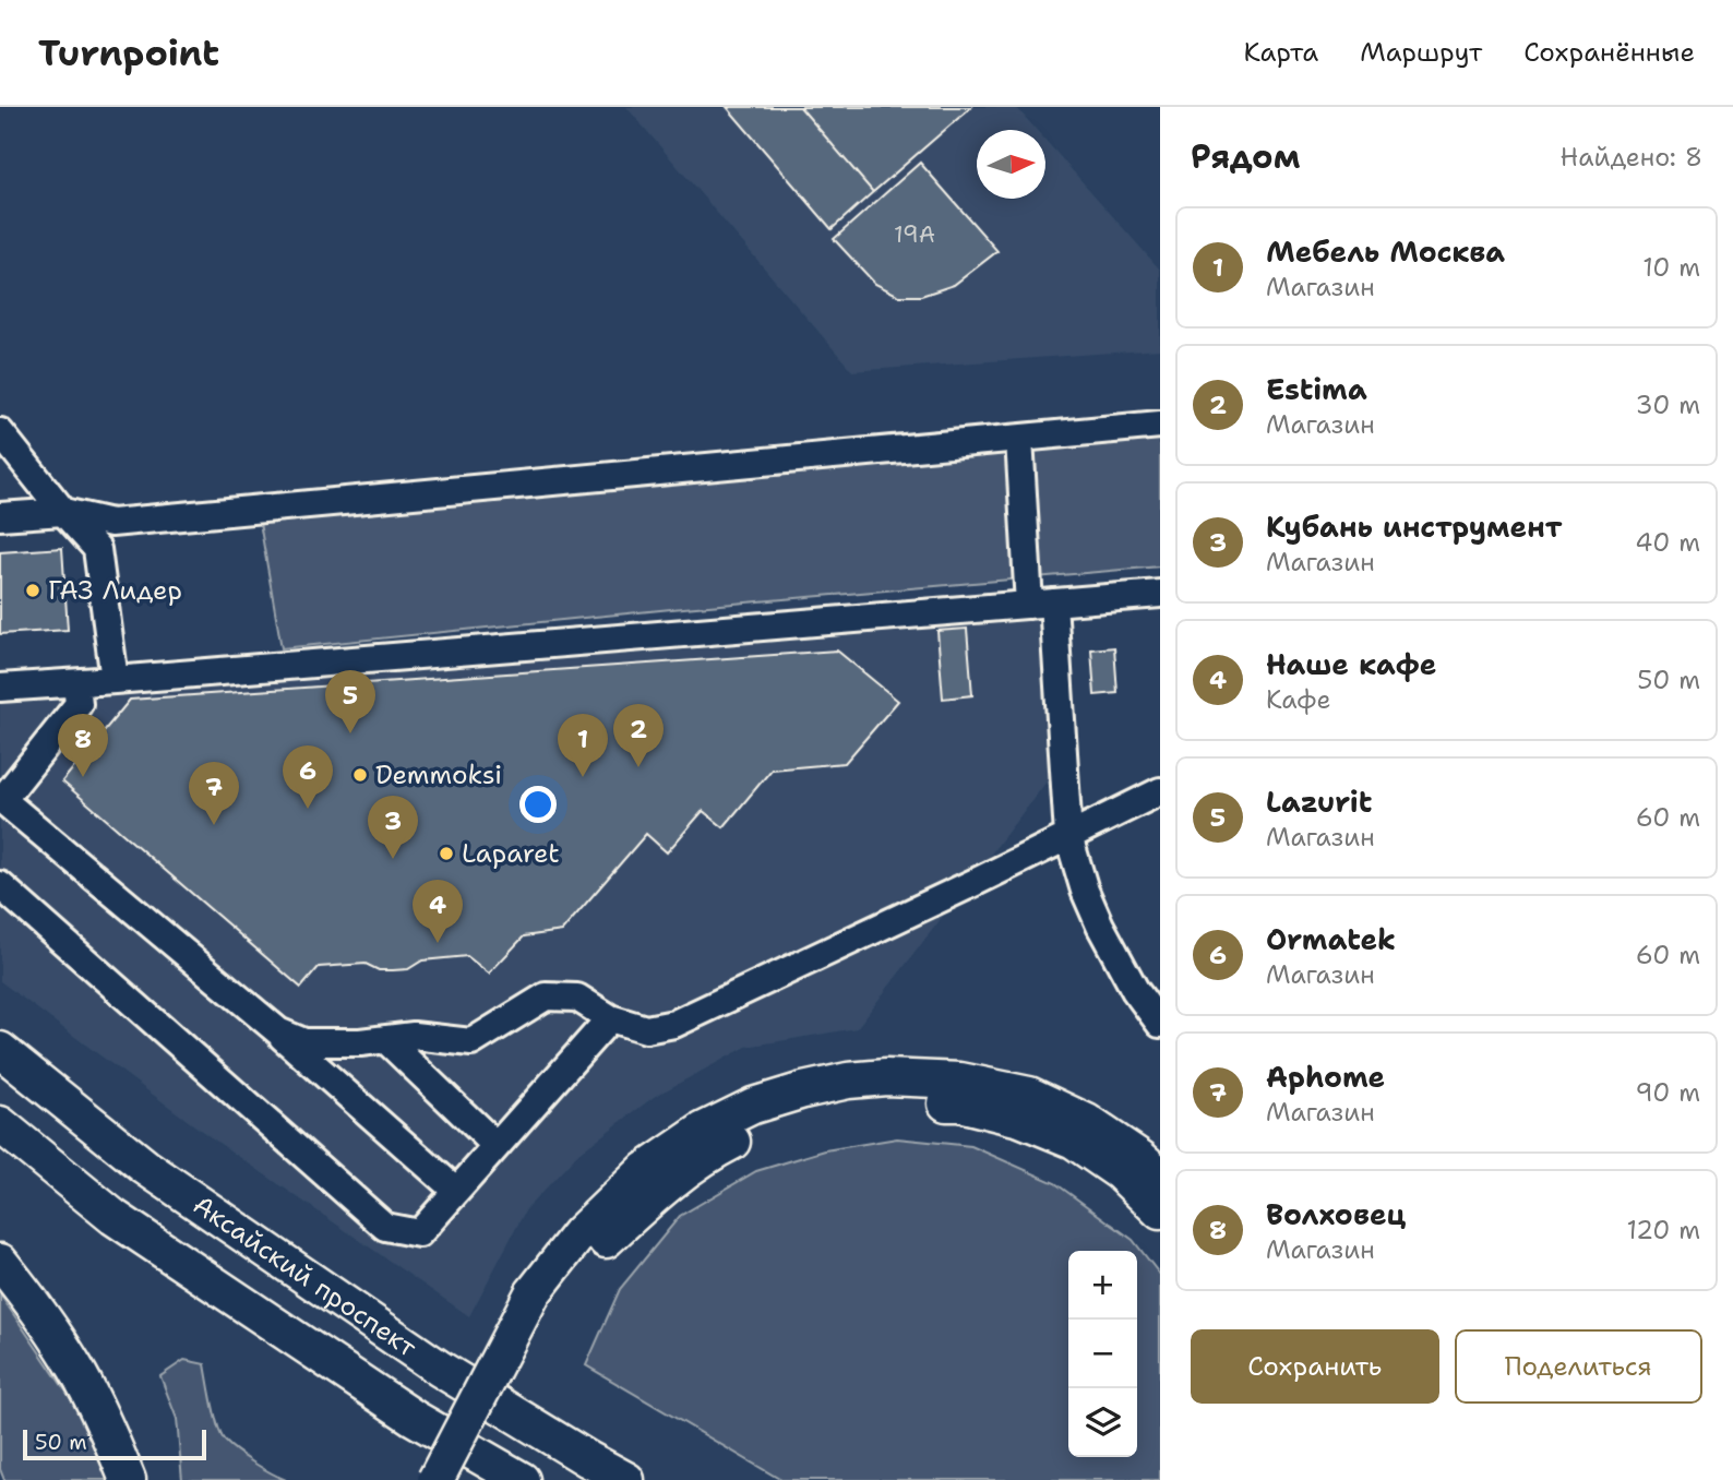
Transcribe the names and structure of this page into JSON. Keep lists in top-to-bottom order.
{
  "streets": {
    "main road": ["Аксайский проспект"]
  },
  "places": ["ГАЗ Лидер", "Demmoksi", "Laparet"],
  "house_numbers": ["19А"],
  "scale_bar": "50 m",
  "north": "right",
  "page": {
    "header": "Turnpoint",
    "nav": ["Карта", "Маршрут", "Сохранённые"],
    "heading": ["Рядом", "Найдено: 8"],
    "list": [
      {
        "mark": "1",
        "name": "Мебель Москва",
        "note": "Магазин",
        "value": "10 m"
      },
      {
        "mark": "2",
        "name": "Estima",
        "note": "Магазин",
        "value": "30 m"
      },
      {
        "mark": "3",
        "name": "Кубань инструмент",
        "note": "Магазин",
        "value": "40 m"
      },
      {
        "mark": "4",
        "name": "Наше кафе",
        "note": "Кафе",
        "value": "50 m"
      },
      {
        "mark": "5",
        "name": "Lazurit",
        "note": "Магазин",
        "value": "60 m"
      },
      {
        "mark": "6",
        "name": "Ormatek",
        "note": "Магазин",
        "value": "60 m"
      },
      {
        "mark": "7",
        "name": "Aphome",
        "note": "Магазин",
        "value": "90 m"
      },
      {
        "mark": "8",
        "name": "Волховец",
        "note": "Магазин",
        "value": "120 m"
      }
    ],
    "pins": [
      "5",
      "2",
      "1",
      "8",
      "6",
      "7",
      "3",
      "4"
    ],
    "map_buttons": ["+", "−"],
    "buttons": ["Сохранить", "Поделиться"],
    "scale": "50 m"
  }
}
